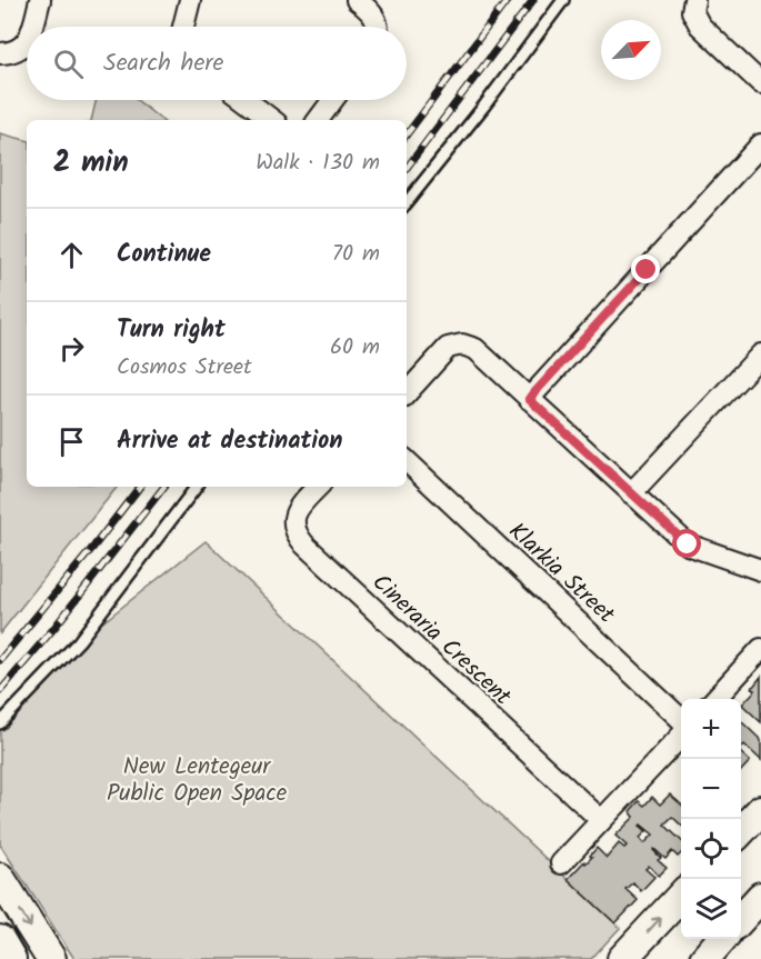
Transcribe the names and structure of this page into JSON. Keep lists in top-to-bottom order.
{
  "streets": {
    "street": ["Klarkia Street", "Cineraria Crescent"]
  },
  "parks": ["New Lentegeur Public Open Space"],
  "north": "top right",
  "page": {
    "search": "Search here",
    "heading": ["2 min", "Walk · 130 m"],
    "list": [
      ["Continue", "70 m"],
      ["Turn right", "Cosmos Street", "60 m"],
      "Arrive at destination"
    ],
    "map_buttons": ["+", "−"]
  }
}
